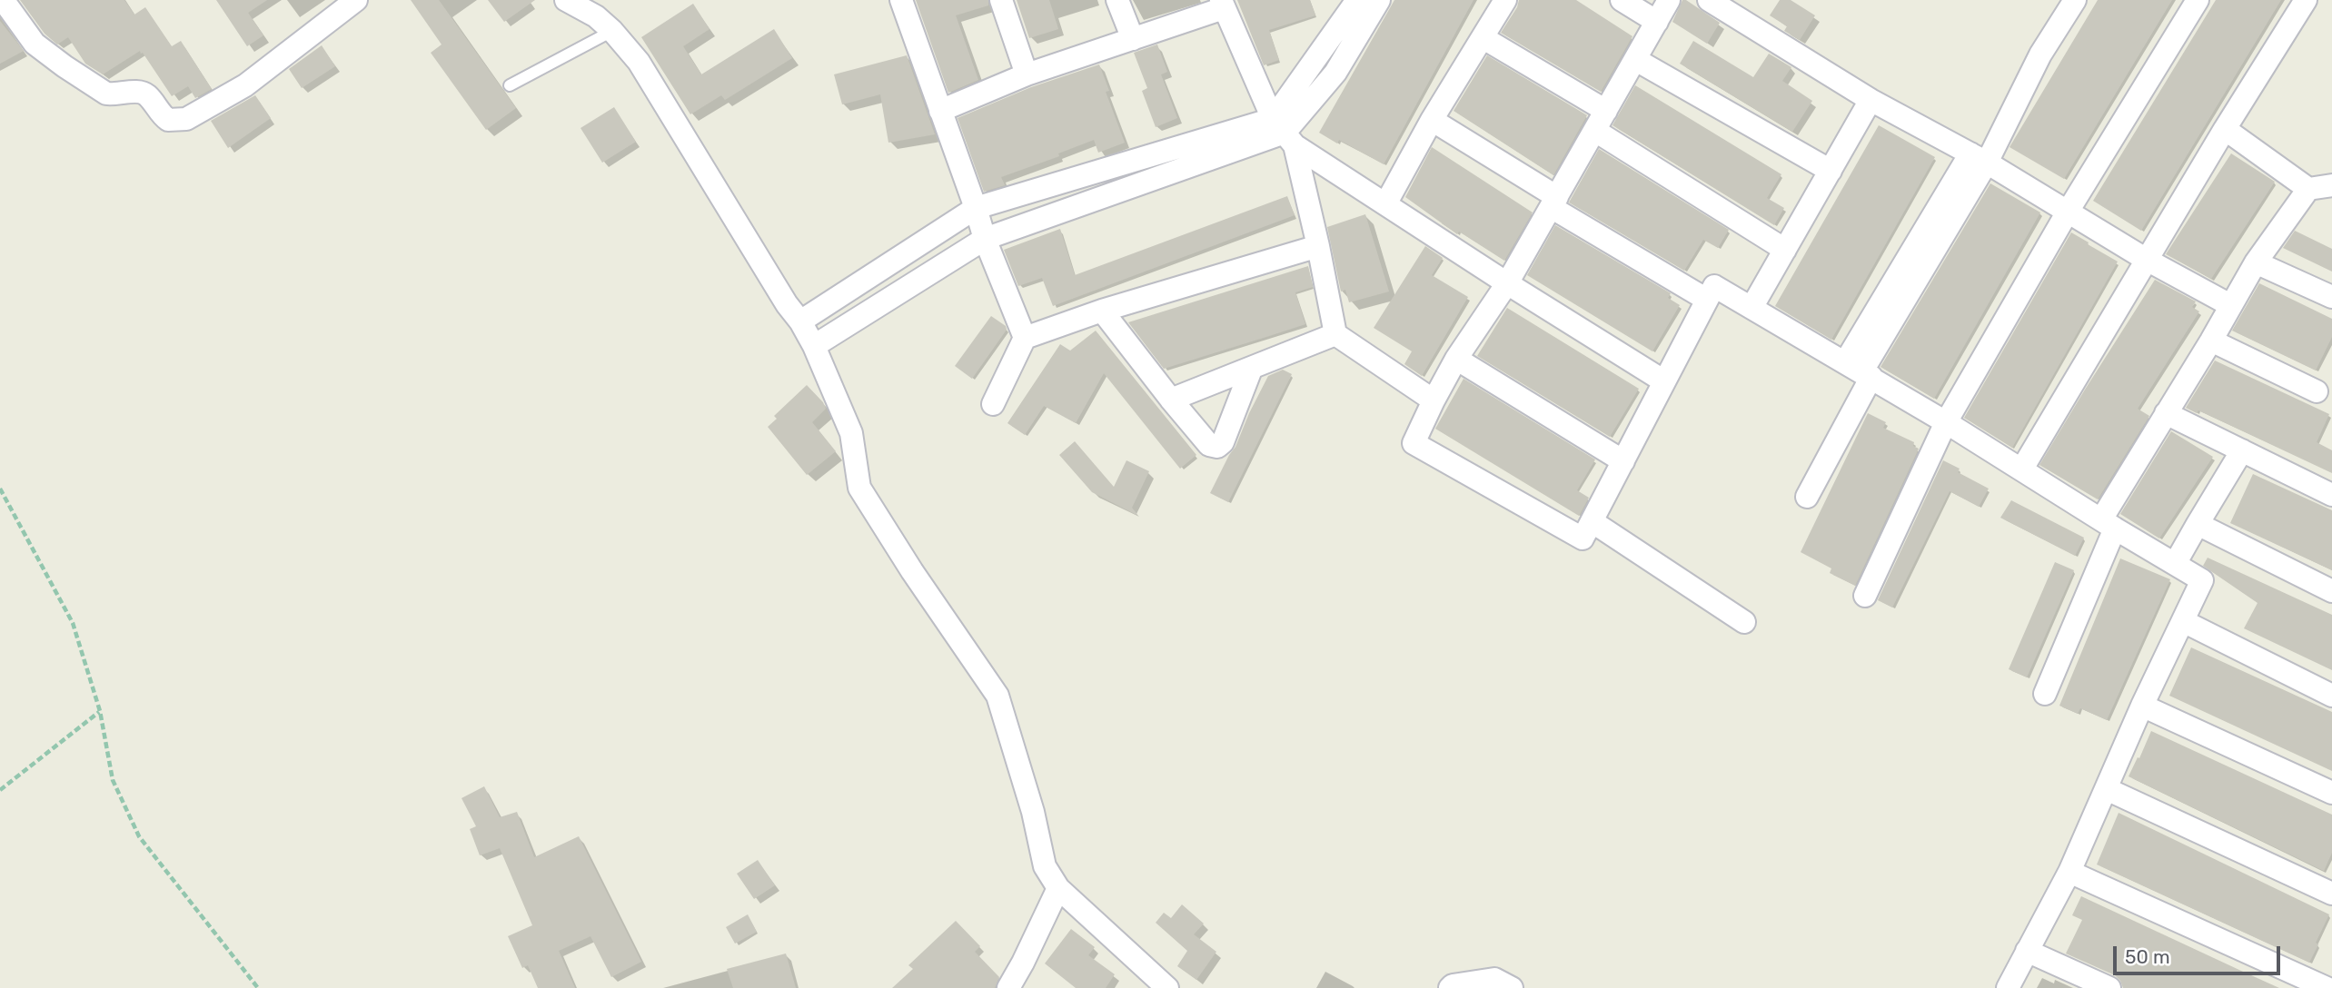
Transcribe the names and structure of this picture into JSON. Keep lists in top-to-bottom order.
{
  "scale_bar": "50 m"
}
